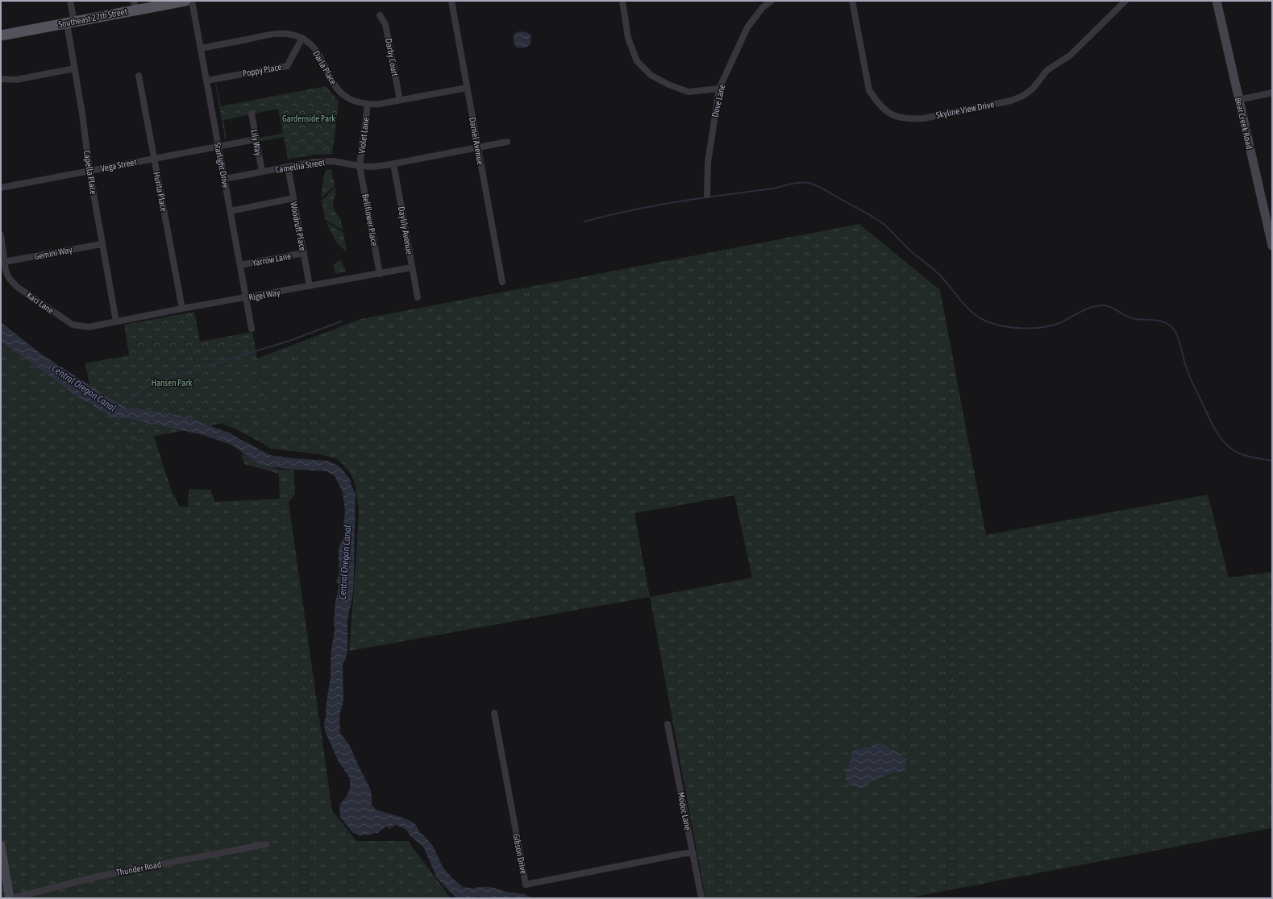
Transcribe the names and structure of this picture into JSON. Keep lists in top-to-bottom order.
{
  "streets": {
    "main road": ["Southeast 27th Street"],
    "street": [
      "Darby Court",
      "Darla Place",
      "Poppy Place",
      "Dove Lane",
      "Skyline View Drive",
      "Bear Creek Road",
      "Violet Lane",
      "Darnel Avenue",
      "Lily Way",
      "Vega Street",
      "Starlight Drive",
      "Camellia Street",
      "Capella Place",
      "Hurita Place",
      "Bellflower Place",
      "Woodruff Place",
      "Daylily Avenue",
      "Gemini Way",
      "Yarrow Lane",
      "Rigel Way",
      "Kaci Lane",
      "Modoc Lane",
      "Gibson Drive",
      "Thunder Road"
    ]
  },
  "crossings": [
    ["Southeast 27th Street", "Capella Place"],
    ["Darby Court", "Darla Place"],
    ["Darla Place", "Poppy Place"],
    ["Darla Place", "Violet Lane"],
    ["Darla Place", "Darnel Avenue"],
    ["Darla Place", "Starlight Drive"],
    ["Poppy Place", "Starlight Drive"],
    ["Violet Lane", "Camellia Street"],
    ["Violet Lane", "Bellflower Place"],
    ["Darnel Avenue", "Camellia Street"],
    ["Lily Way", "Vega Street"],
    ["Lily Way", "Camellia Street"],
    ["Vega Street", "Starlight Drive"],
    ["Vega Street", "Capella Place"],
    ["Vega Street", "Hurita Place"],
    ["Starlight Drive", "Camellia Street"],
    ["Starlight Drive", "Yarrow Lane"],
    ["Starlight Drive", "Rigel Way"],
    ["Camellia Street", "Bellflower Place"],
    ["Camellia Street", "Woodruff Place"],
    ["Camellia Street", "Daylily Avenue"],
    ["Capella Place", "Gemini Way"],
    ["Capella Place", "Rigel Way"],
    ["Capella Place", "Kaci Lane"],
    ["Hurita Place", "Rigel Way"],
    ["Bellflower Place", "Rigel Way"],
    ["Woodruff Place", "Yarrow Lane"],
    ["Woodruff Place", "Rigel Way"],
    ["Daylily Avenue", "Rigel Way"],
    ["Gemini Way", "Kaci Lane"],
    ["Rigel Way", "Kaci Lane"],
    ["Modoc Lane", "Gibson Drive"]
  ],
  "water": ["Central Oregon Canal"],
  "parks": ["Gardenside Park", "Hansen Park"]
}
